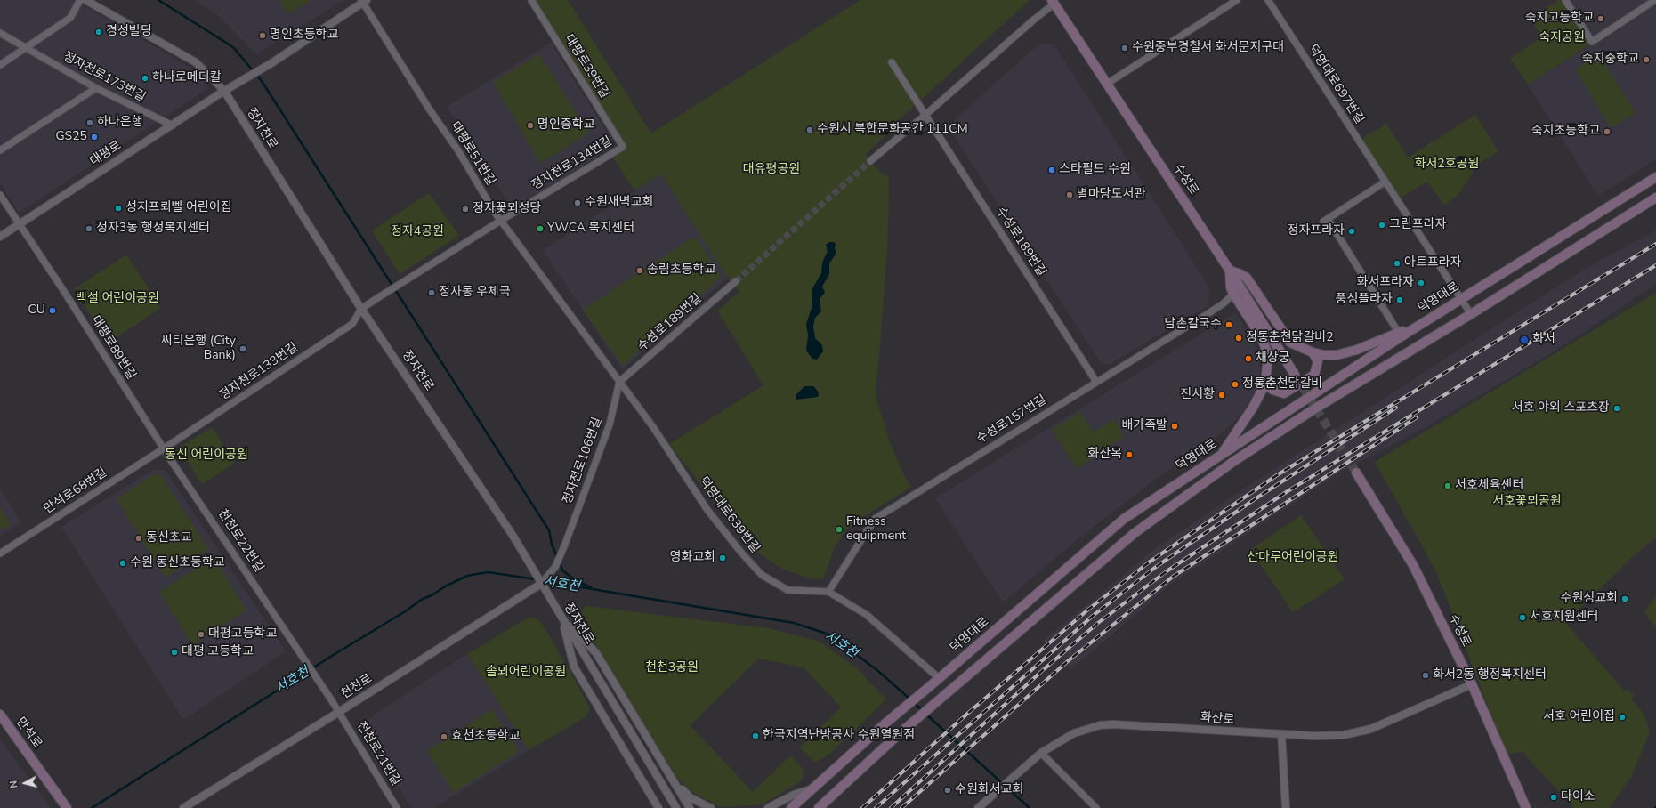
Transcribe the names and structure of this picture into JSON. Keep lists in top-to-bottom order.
{
  "streets": {
    "main road": ["수성로", "덕영대로", "만석로"],
    "street": [
      "대평로39번길",
      "정자천로173번길",
      "덕영대로697번길",
      "정자천로",
      "대평로",
      "대평로51번길",
      "정자천로134번길",
      "수성로189번길",
      "대평로89번길",
      "정자천로133번길",
      "수성로157번길",
      "정자천로106번길",
      "만석로68번길",
      "덕영대로639번길",
      "천천로22번길",
      "천천로",
      "화산로",
      "천천로21번길"
    ]
  },
  "crossings": [
    ["대평로39번길", "정자천로134번길"],
    ["정자천로173번길", "대평로"],
    ["덕영대로697번길", "덕영대로"],
    ["정자천로", "대평로"],
    ["정자천로", "정자천로134번길"],
    ["정자천로", "정자천로133번길"],
    ["정자천로", "정자천로106번길"],
    ["정자천로", "천천로"],
    ["대평로", "대평로51번길"],
    ["대평로", "대평로89번길"],
    ["대평로51번길", "정자천로134번길"],
    ["대평로51번길", "수성로189번길"],
    ["대평로51번길", "정자천로106번길"],
    ["대평로51번길", "덕영대로639번길"],
    ["정자천로134번길", "정자천로133번길"],
    ["수성로", "화산로"],
    ["수성로189번길", "수성로157번길"],
    ["수성로189번길", "정자천로106번길"],
    ["수성로189번길", "덕영대로639번길"],
    ["덕영대로", "덕영대로639번길"],
    ["대평로89번길", "정자천로133번길"],
    ["대평로89번길", "만석로68번길"],
    ["대평로89번길", "천천로22번길"],
    ["정자천로133번길", "만석로68번길"],
    ["정자천로133번길", "천천로22번길"],
    ["수성로157번길", "덕영대로639번길"],
    ["정자천로106번길", "덕영대로639번길"],
    ["정자천로106번길", "천천로"],
    ["만석로68번길", "천천로22번길"],
    ["천천로22번길", "천천로"],
    ["천천로22번길", "천천로21번길"],
    ["천천로", "천천로21번길"]
  ],
  "water": ["서호천"],
  "parks": [
    "숙지공원",
    "화서2호공원",
    "대유평공원",
    "정자4공원",
    "백설 어린이공원",
    "동신 어린이공원",
    "서호꽃뫼공원",
    "산마루어린이공원",
    "천천3공원",
    "솔뫼어린이공원"
  ],
  "places": [
    "숙지고등학교",
    "경성빌딩",
    "명인초등학교",
    "수원중부경찰서 화서문지구대",
    "숙지중학교",
    "하나로메디칼",
    "하나은행",
    "명인중학교",
    "수원시 복합문화공간 111CM",
    "숙지초등학교",
    "GS25",
    "스타필드 수원",
    "별마당도서관",
    "수원새벽교회",
    "성지프뢰벨 어린이집",
    "정자꽃뫼성당",
    "그린프라자",
    "정자3동 행정복지센터",
    "YWCA 복지센터",
    "정자프라자",
    "아트프라자",
    "송림초등학교",
    "화서프라자",
    "정자동 우체국",
    "풍성플라자",
    "CU",
    "남촌칼국수",
    "정통춘천닭갈비2",
    "화서",
    "씨티은행 (City Bank)",
    "채상궁",
    "정통춘천닭갈비",
    "진시황",
    "서호 야외 스포츠장",
    "배가족발",
    "화산옥",
    "서호체육센터",
    "Fitness equipment",
    "동신초교",
    "영화교회",
    "수원 동신초등학교",
    "수원성교회",
    "서호지원센터",
    "대평고등학교",
    "대평 고등학교",
    "화서2동 행정복지센터",
    "서호 어린이집",
    "한국지역난방공사 수원열원점",
    "효천초등학교",
    "수원화서교회",
    "다이소"
  ],
  "north": "left"
}
